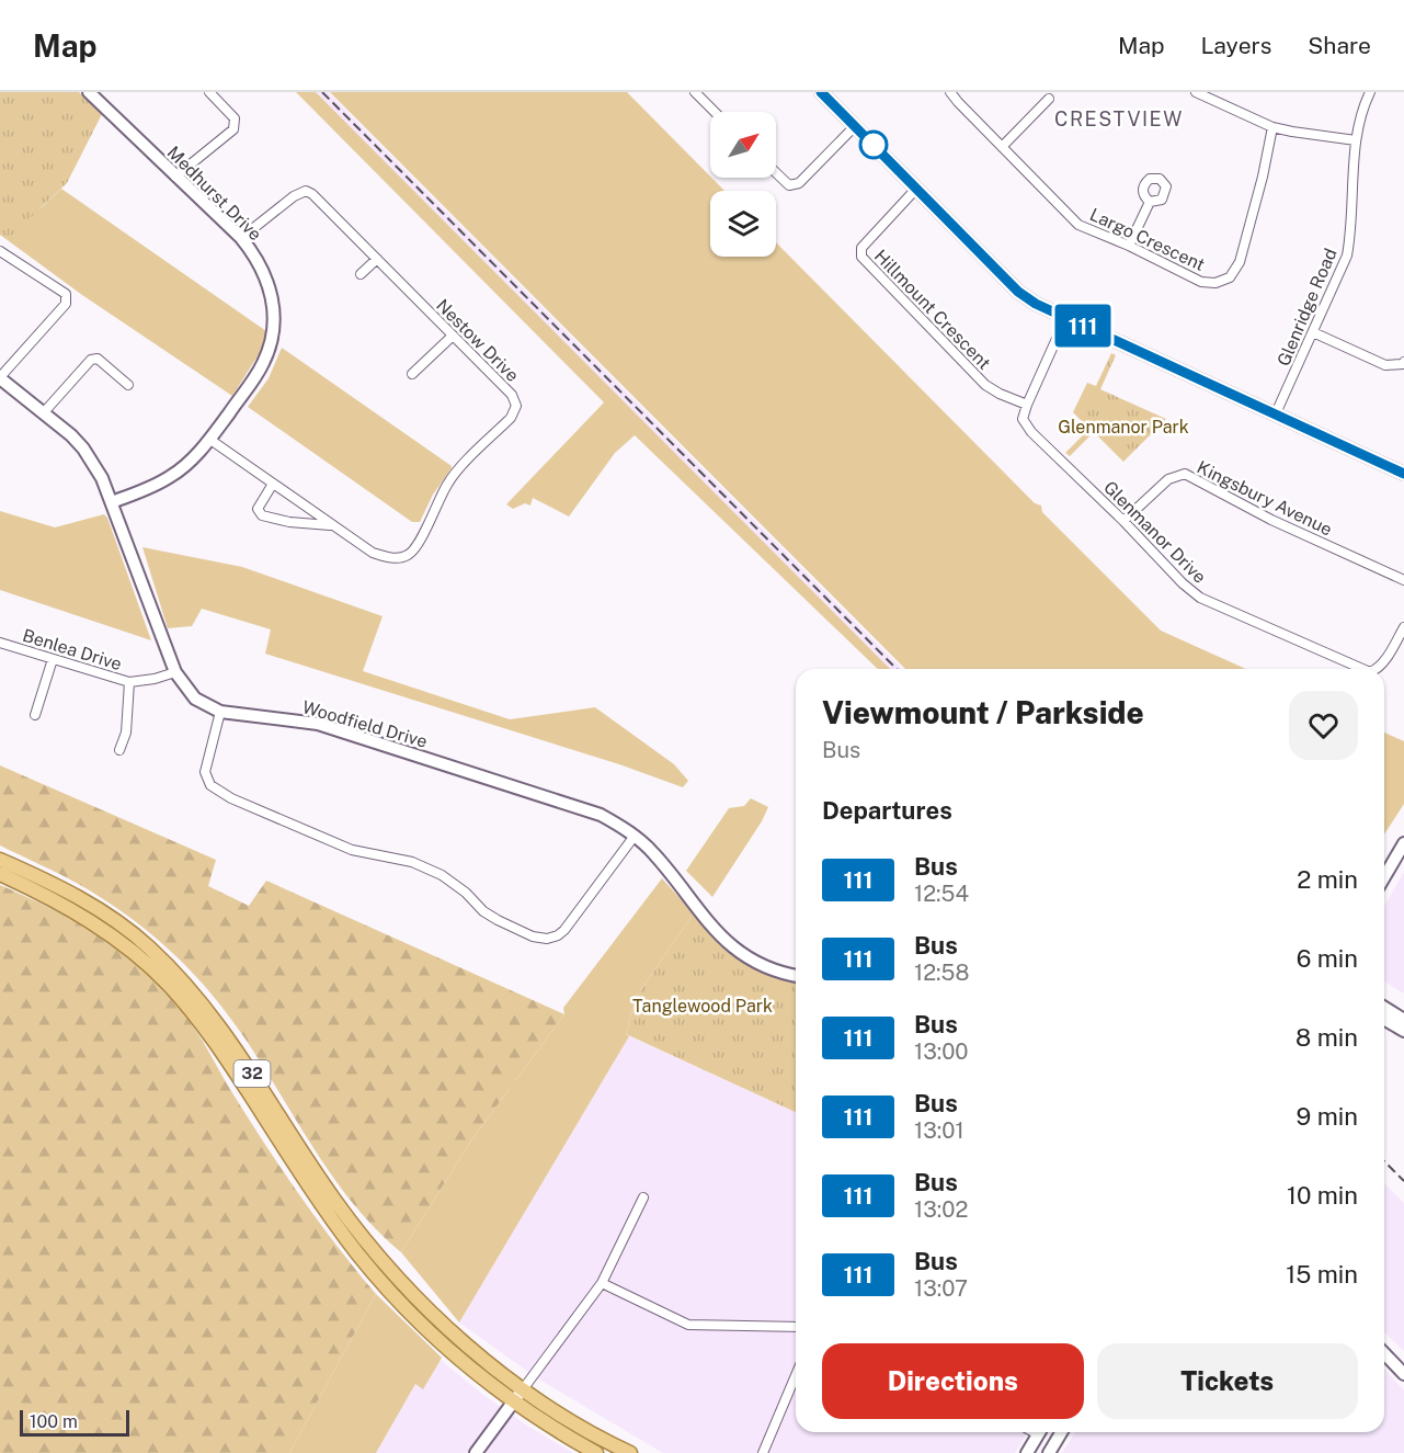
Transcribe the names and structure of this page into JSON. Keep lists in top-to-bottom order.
{
  "streets": {
    "main road": ["32"],
    "street": [
      "Medhurst Drive",
      "Largo Crescent",
      "Glenridge Road",
      "Hillmount Crescent",
      "Nestow Drive",
      "Kingsbury Avenue",
      "Glenmanor Drive",
      "Benlea Drive",
      "Woodfield Drive"
    ]
  },
  "crossings": [
    ["Medhurst Drive", "Nestow Drive"],
    ["Medhurst Drive", "Woodfield Drive"],
    ["Hillmount Crescent", "Glenmanor Drive"],
    ["Kingsbury Avenue", "Glenmanor Drive"],
    ["Benlea Drive", "Woodfield Drive"]
  ],
  "districts": ["CRESTVIEW"],
  "parks": ["Glenmanor Park", "Tanglewood Park"],
  "lines": ["bus line 111"],
  "scale_bar": "100 m",
  "north": "top right",
  "page": {
    "header": "Map",
    "nav": ["Map", "Layers", "Share"],
    "on_map": "111",
    "heading": [
      ["Viewmount / Parkside", "Bus"],
      "Departures"
    ],
    "list": [
      {
        "mark": "111",
        "name": "Bus",
        "note": "12:54",
        "value": "2 min"
      },
      {
        "mark": "111",
        "name": "Bus",
        "note": "12:58",
        "value": "6 min"
      },
      {
        "mark": "111",
        "name": "Bus",
        "note": "13:00",
        "value": "8 min"
      },
      {
        "mark": "111",
        "name": "Bus",
        "note": "13:01",
        "value": "9 min"
      },
      {
        "mark": "111",
        "name": "Bus",
        "note": "13:02",
        "value": "10 min"
      },
      {
        "mark": "111",
        "name": "Bus",
        "note": "13:07",
        "value": "15 min"
      }
    ],
    "buttons": ["Directions", "Tickets"],
    "scale": "100 m"
  }
}
